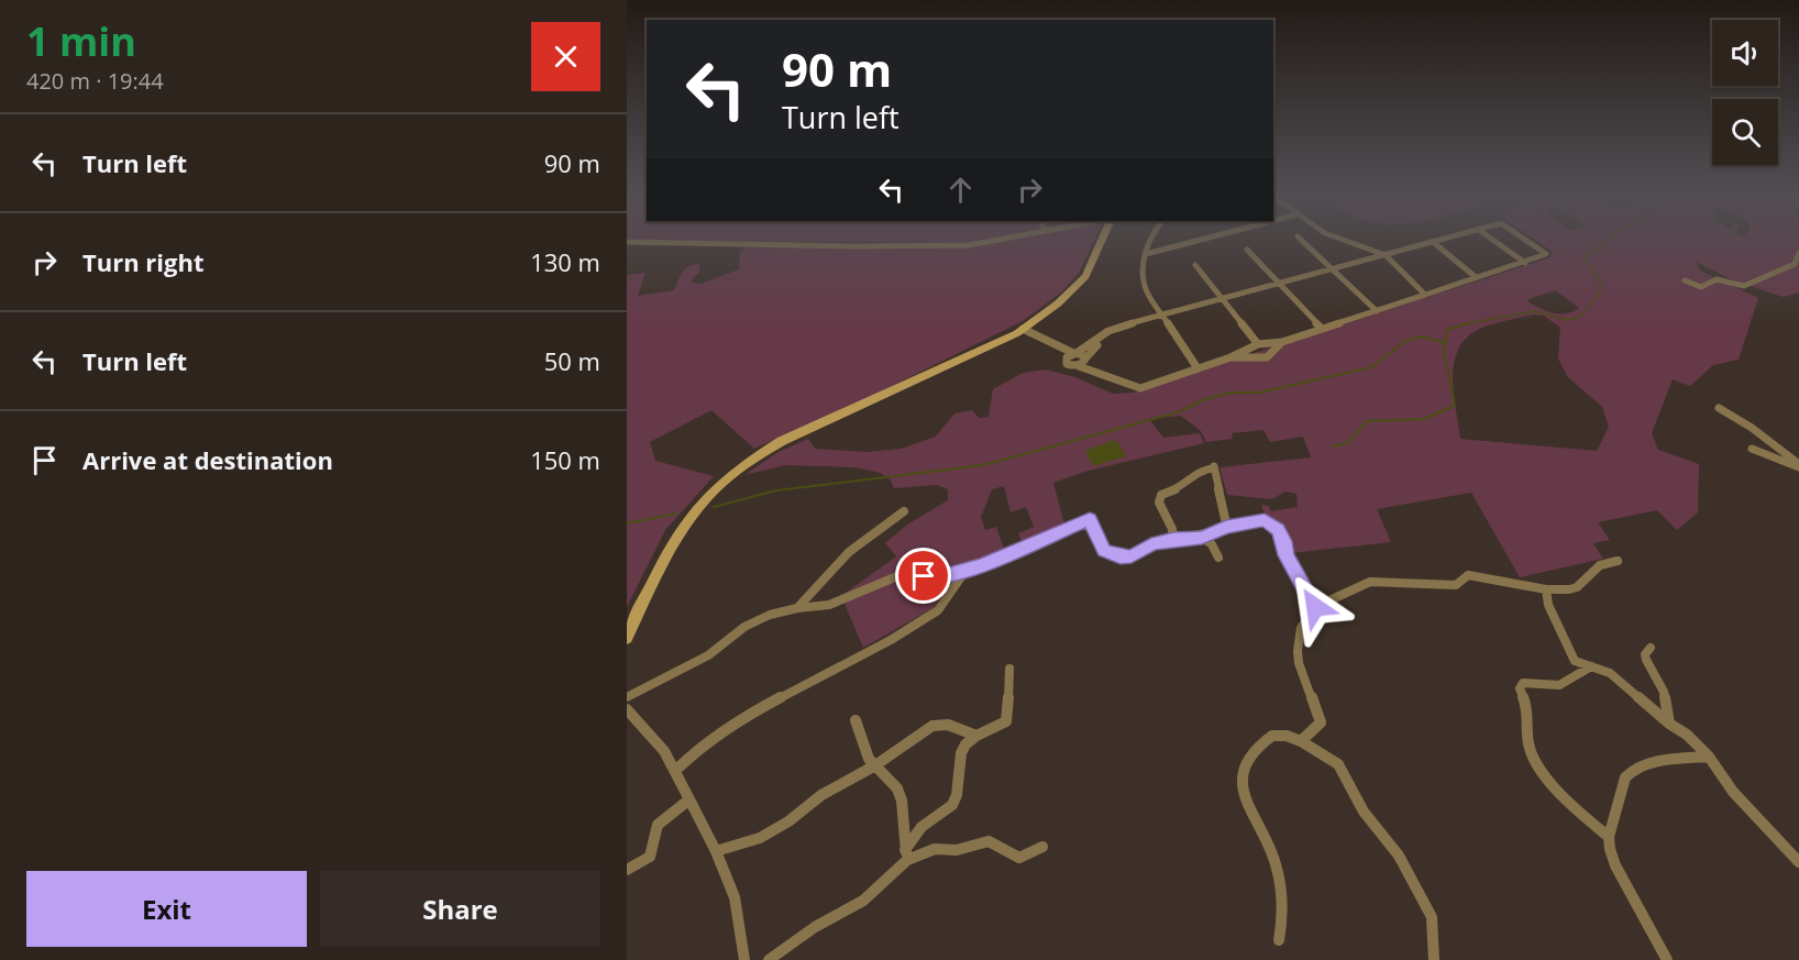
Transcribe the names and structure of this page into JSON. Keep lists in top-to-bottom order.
{
  "page": {
    "heading": ["1 min", "420 m · 19:44"],
    "turn": ["90 m", "Turn left"],
    "list": [
      {
        "name": "Turn left",
        "value": "90 m"
      },
      {
        "name": "Turn right",
        "value": "130 m"
      },
      {
        "name": "Turn left",
        "value": "50 m"
      },
      {
        "name": "Arrive at destination",
        "value": "150 m"
      }
    ],
    "buttons": ["Exit", "Share"]
  }
}
